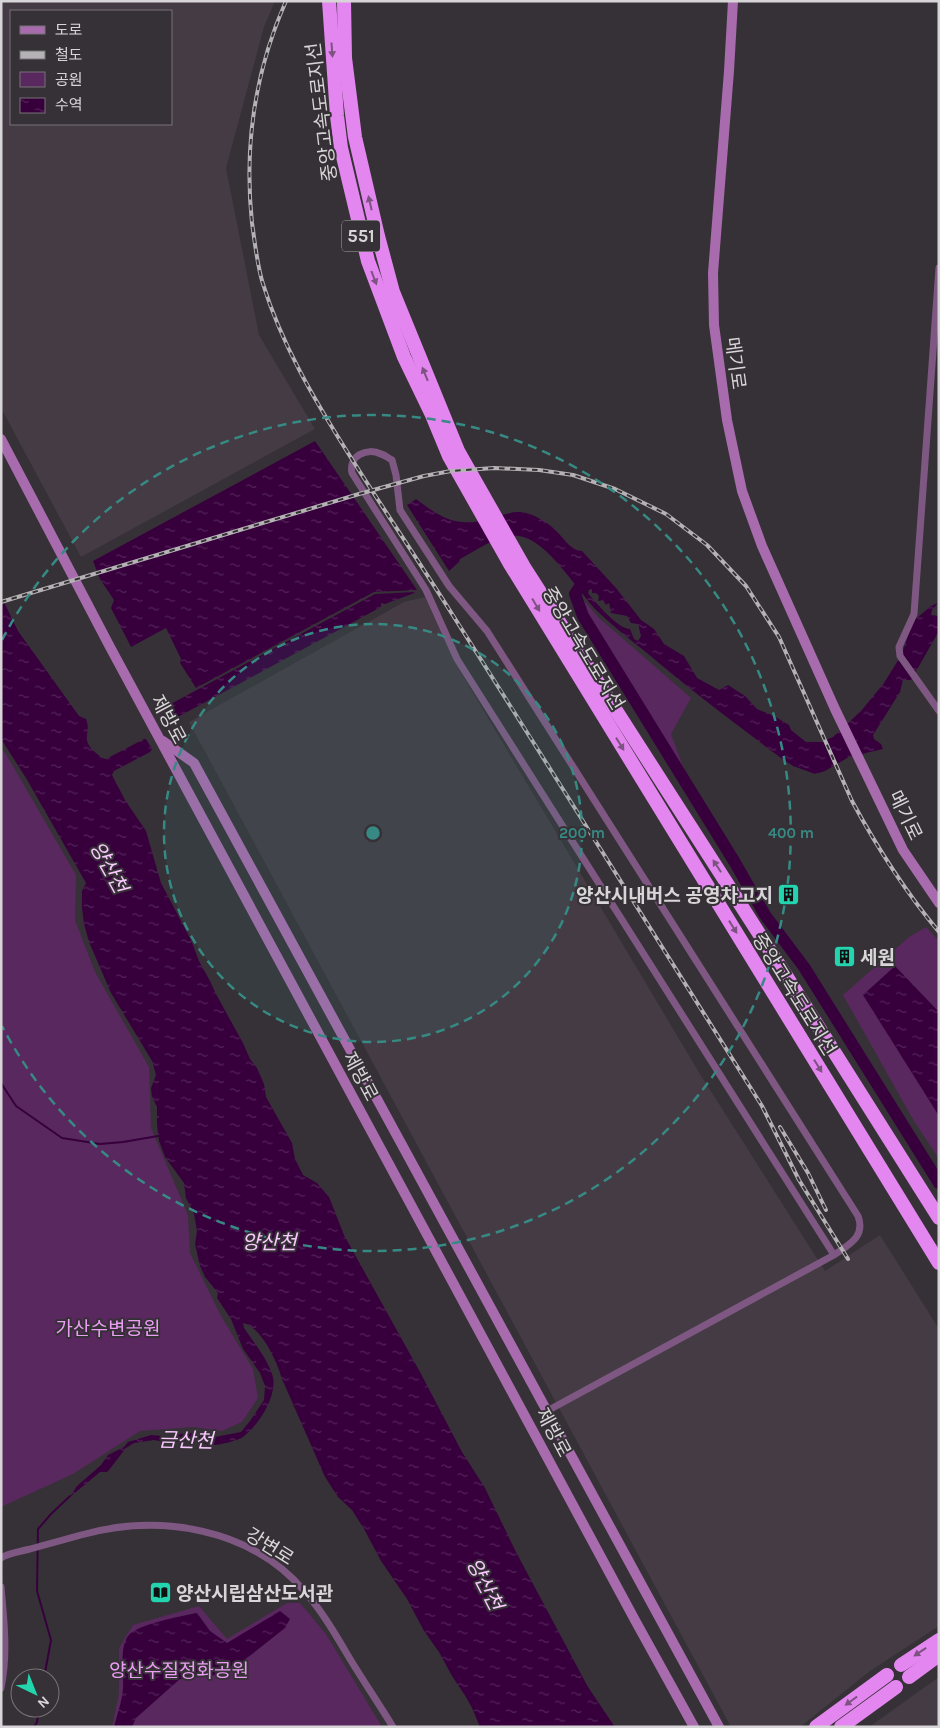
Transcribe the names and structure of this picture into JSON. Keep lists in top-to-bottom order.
{
  "streets": {
    "highway": ["중앙고속도로지선", "551"],
    "street": ["메기로", "제방로", "강변로"]
  },
  "water": ["양산천", "금산천"],
  "parks": ["가산수변공원", "양산수질정화공원"],
  "places": {
    "building": ["양산시내버스 공영차고지", "세원"],
    "library": ["양산시립삼산도서관"]
  },
  "legend": [
    "도로",
    "철도",
    "공원",
    "수역"
  ],
  "north": "bottom right",
  "rings": ["200 m", "400 m"]
}
